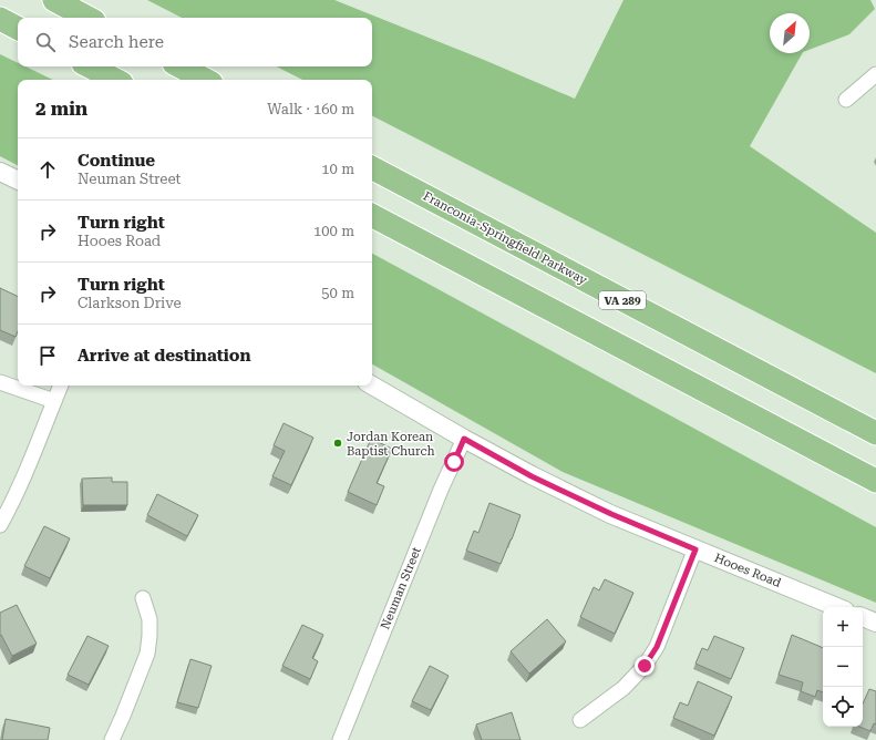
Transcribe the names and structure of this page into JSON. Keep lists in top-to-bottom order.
{
  "streets": {
    "main road": ["Franconia-Springfield Parkway", "VA 289"],
    "street": ["Hooes Road", "Neuman Street"]
  },
  "crossings": [
    ["Hooes Road", "Neuman Street"]
  ],
  "places": ["Jordan Korean Baptist Church"],
  "north": "top right",
  "page": {
    "search": "Search here",
    "heading": ["2 min", "Walk · 160 m"],
    "list": [
      ["Continue", "Neuman Street", "10 m"],
      ["Turn right", "Hooes Road", "100 m"],
      ["Turn right", "Clarkson Drive", "50 m"],
      "Arrive at destination"
    ],
    "map_buttons": ["+", "−"]
  }
}
